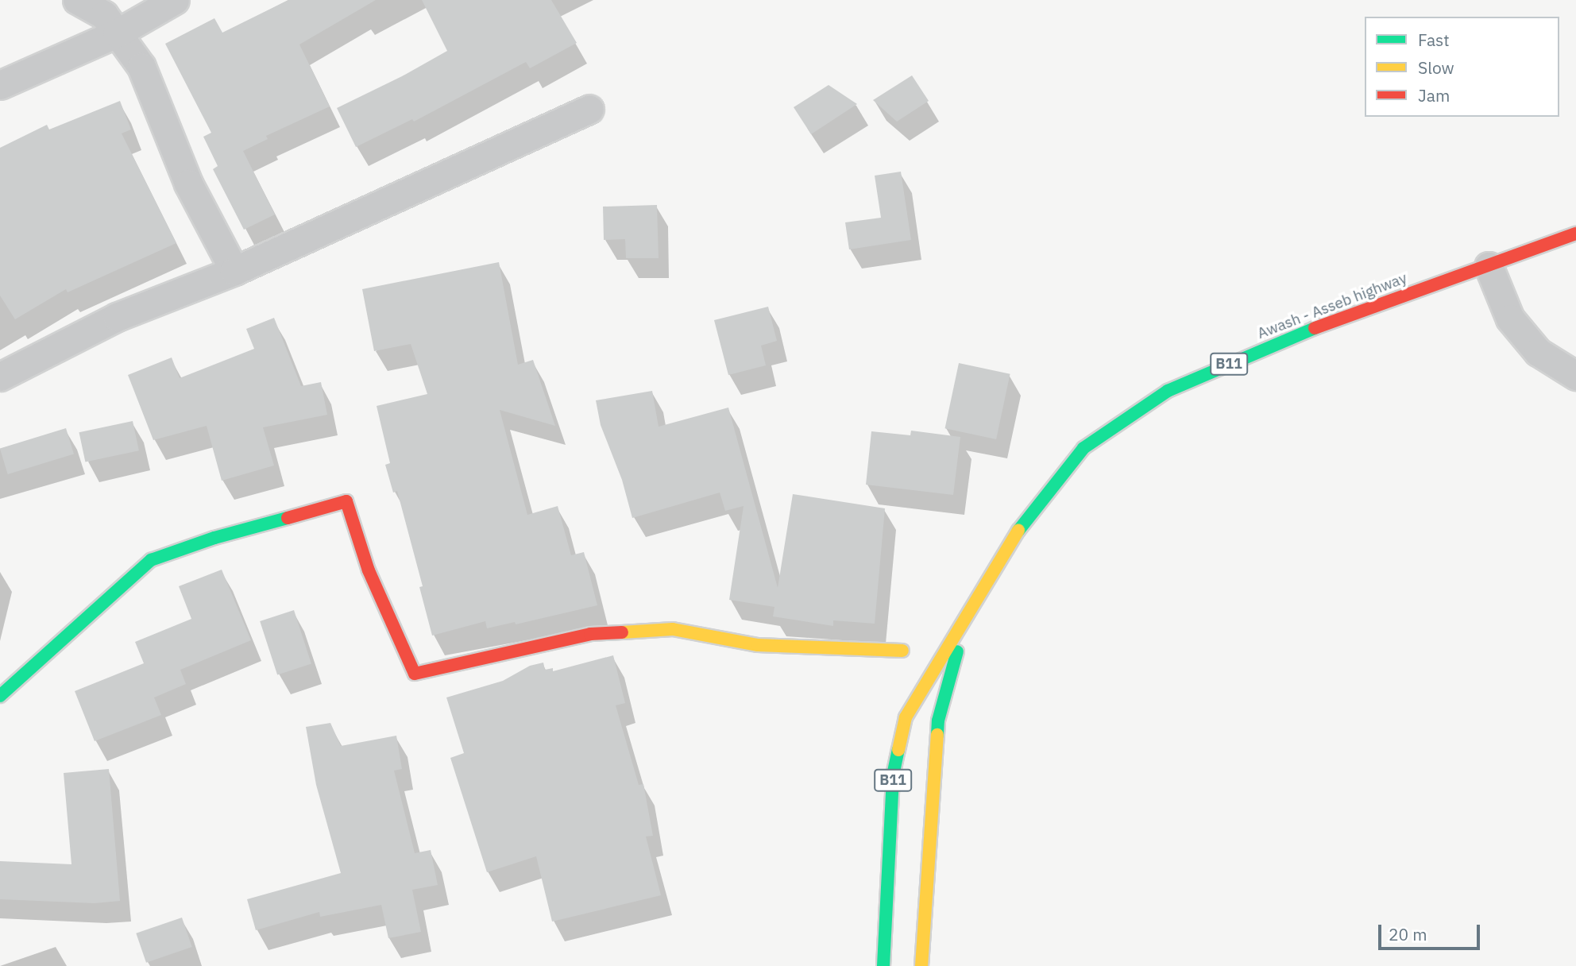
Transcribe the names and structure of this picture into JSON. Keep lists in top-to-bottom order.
{
  "streets": {
    "main road": ["Awash - Asseb highway", "B11"]
  },
  "crossings": [
    ["Awash - Asseb highway", "B11"]
  ],
  "legend": ["Fast", "Slow", "Jam"],
  "scale_bar": "20 m"
}
